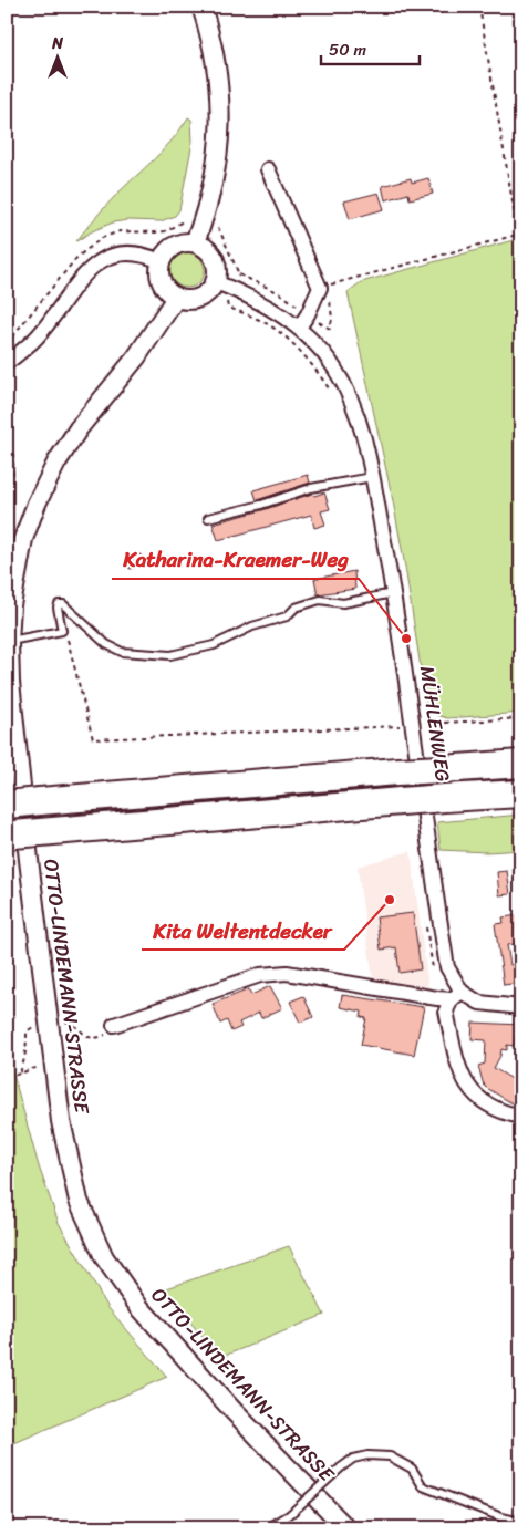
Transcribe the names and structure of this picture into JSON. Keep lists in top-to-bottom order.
{
  "streets": {
    "street": ["MÜHLENWEG", "OTTO-LINDEMANN-STRASSE"]
  },
  "crossings": [
    ["MÜHLENWEG", "OTTO-LINDEMANN-STRASSE"]
  ],
  "places": ["Katharina-Kraemer-Weg", "Kita Weltentdecker"],
  "scale_bar": "50 m",
  "north": "top"
}
